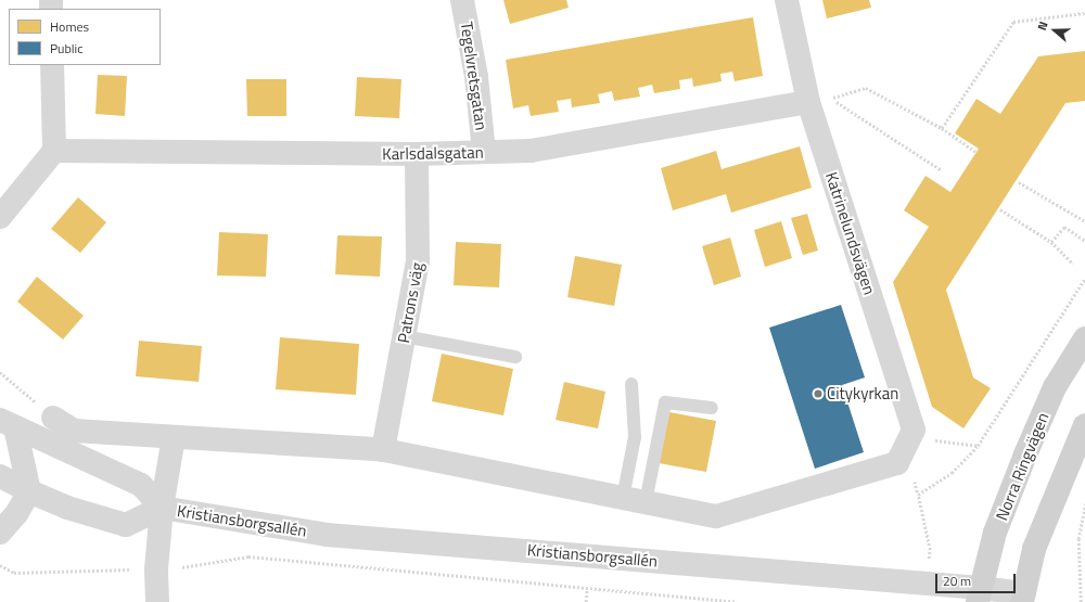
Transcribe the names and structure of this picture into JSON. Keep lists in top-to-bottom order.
{
  "streets": {
    "main road": ["Norra Ringvägen"],
    "street": [
      "Tegelvretsgatan",
      "Karlsdalsgatan",
      "Katrinelundsvägen",
      "Patrons väg",
      "Kristiansborgsallén"
    ]
  },
  "crossings": [
    ["Tegelvretsgatan", "Karlsdalsgatan"],
    ["Karlsdalsgatan", "Katrinelundsvägen"],
    ["Karlsdalsgatan", "Patrons väg"],
    ["Norra Ringvägen", "Kristiansborgsallén"]
  ],
  "places": ["Citykyrkan"],
  "legend": ["Homes", "Public"],
  "scale_bar": "20 m",
  "north": "left"
}
